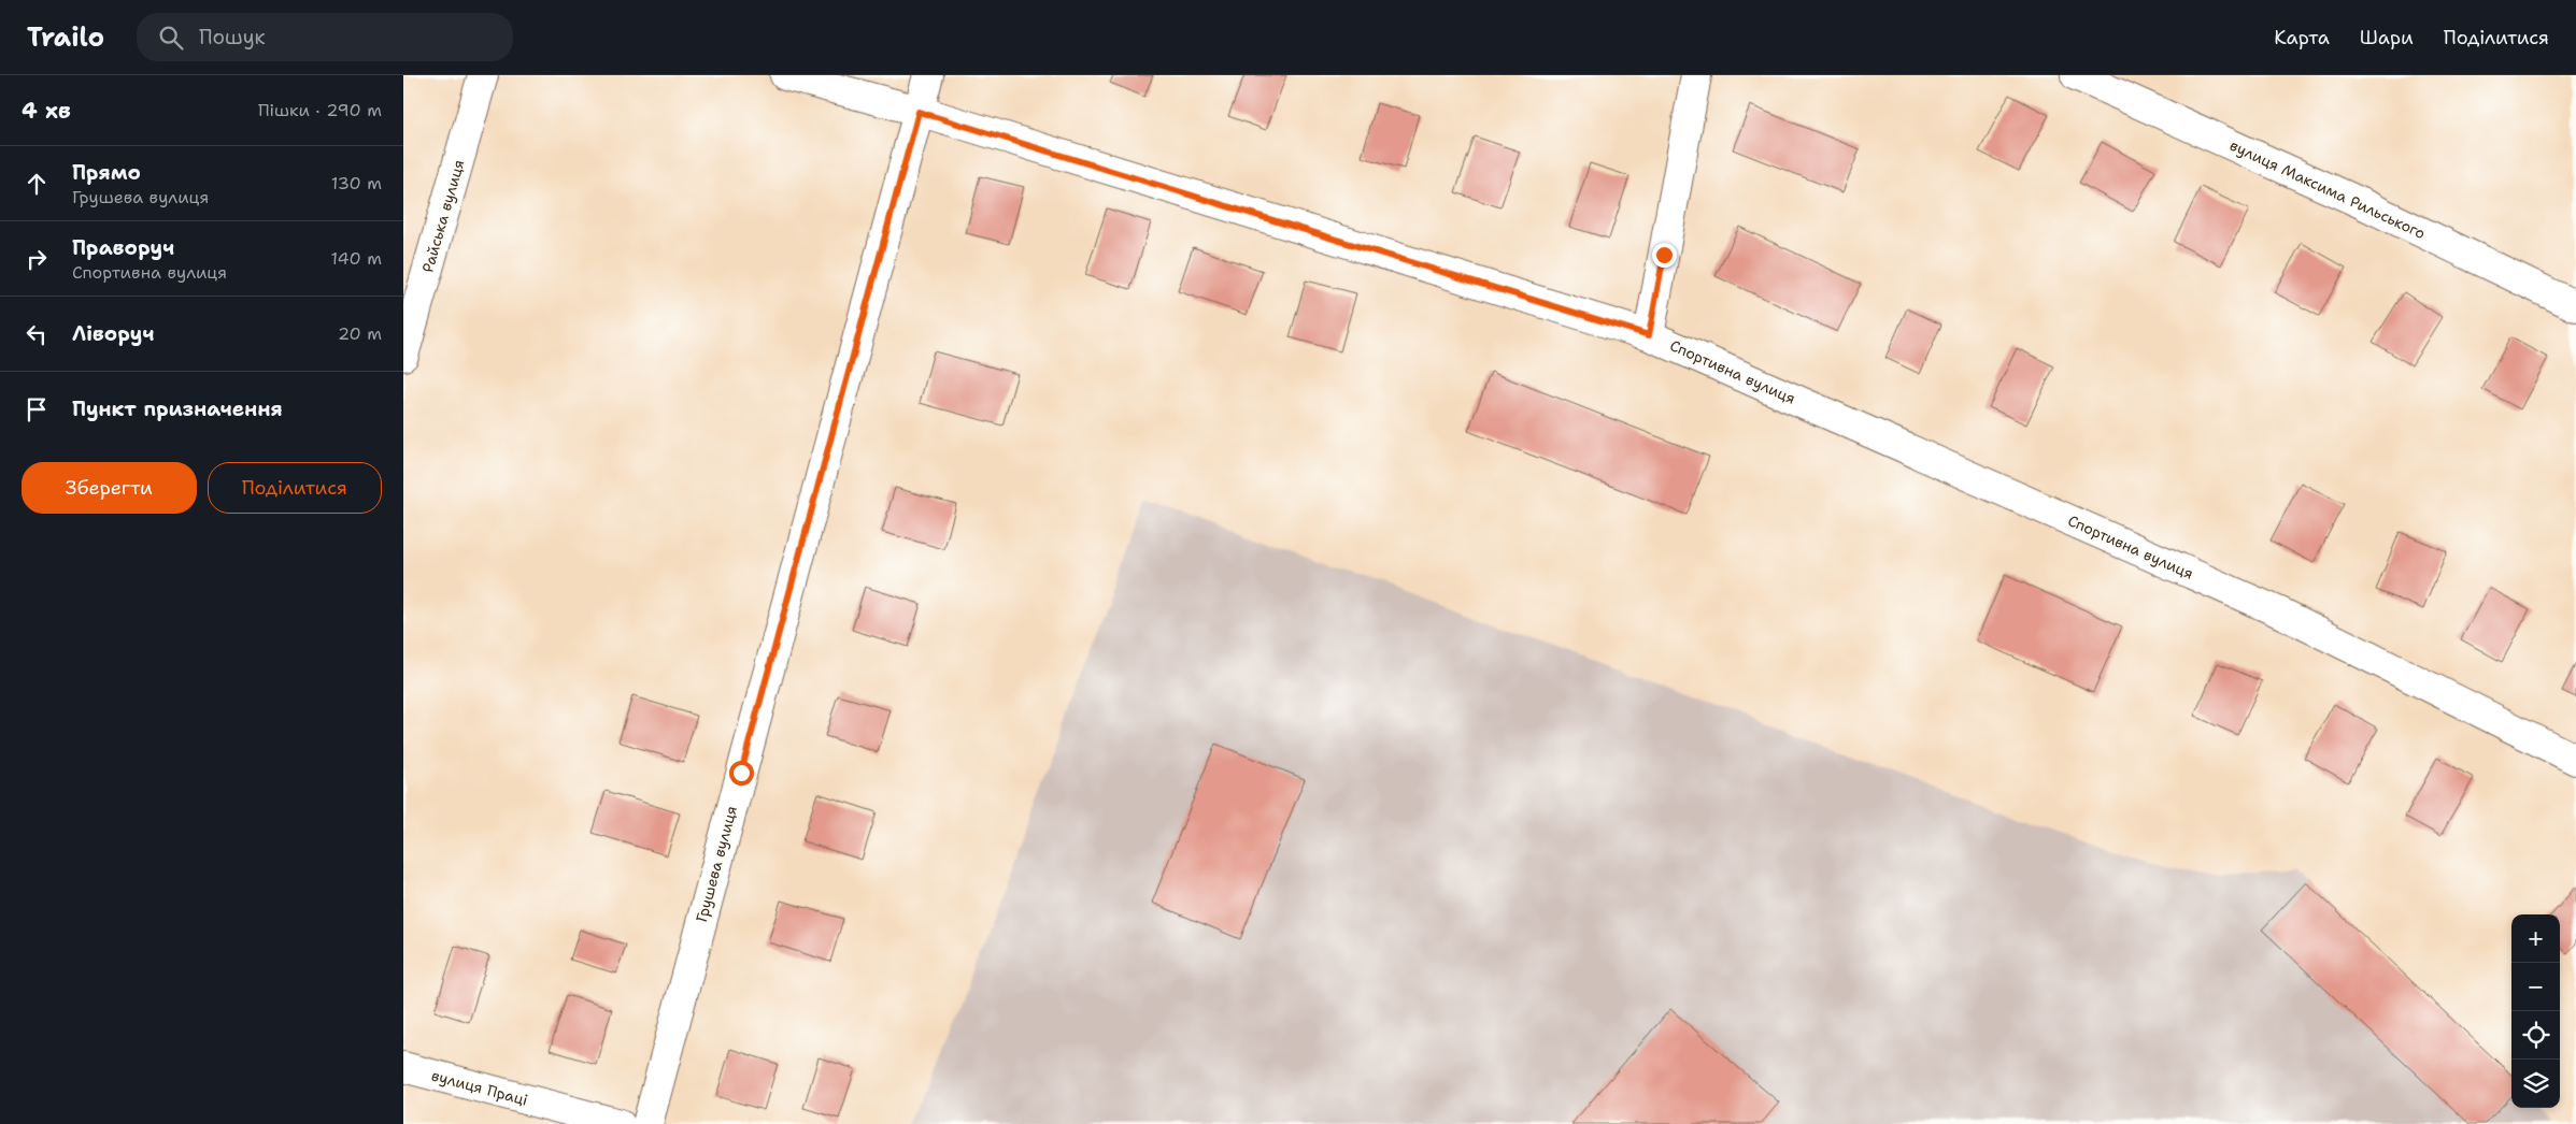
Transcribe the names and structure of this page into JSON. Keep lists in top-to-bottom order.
{
  "streets": {
    "street": [
      "вулиця Максима Рильського",
      "Райська вулиця",
      "Спортивна вулиця",
      "Грушева вулиця",
      "вулиця Праці"
    ]
  },
  "crossings": [
    ["Спортивна вулиця", "Грушева вулиця"]
  ],
  "page": {
    "header": "Trailo",
    "search": "Пошук",
    "nav": ["Карта", "Шари", "Поділитися"],
    "heading": ["4 хв", "Пішки · 290 m"],
    "list": [
      ["Прямо", "Грушева вулиця", "130 m"],
      ["Праворуч", "Спортивна вулиця", "140 m"],
      ["Ліворуч", "20 m"],
      "Пункт призначення"
    ],
    "buttons": ["Зберегти", "Поділитися"],
    "map_buttons": ["+", "−"]
  }
}
